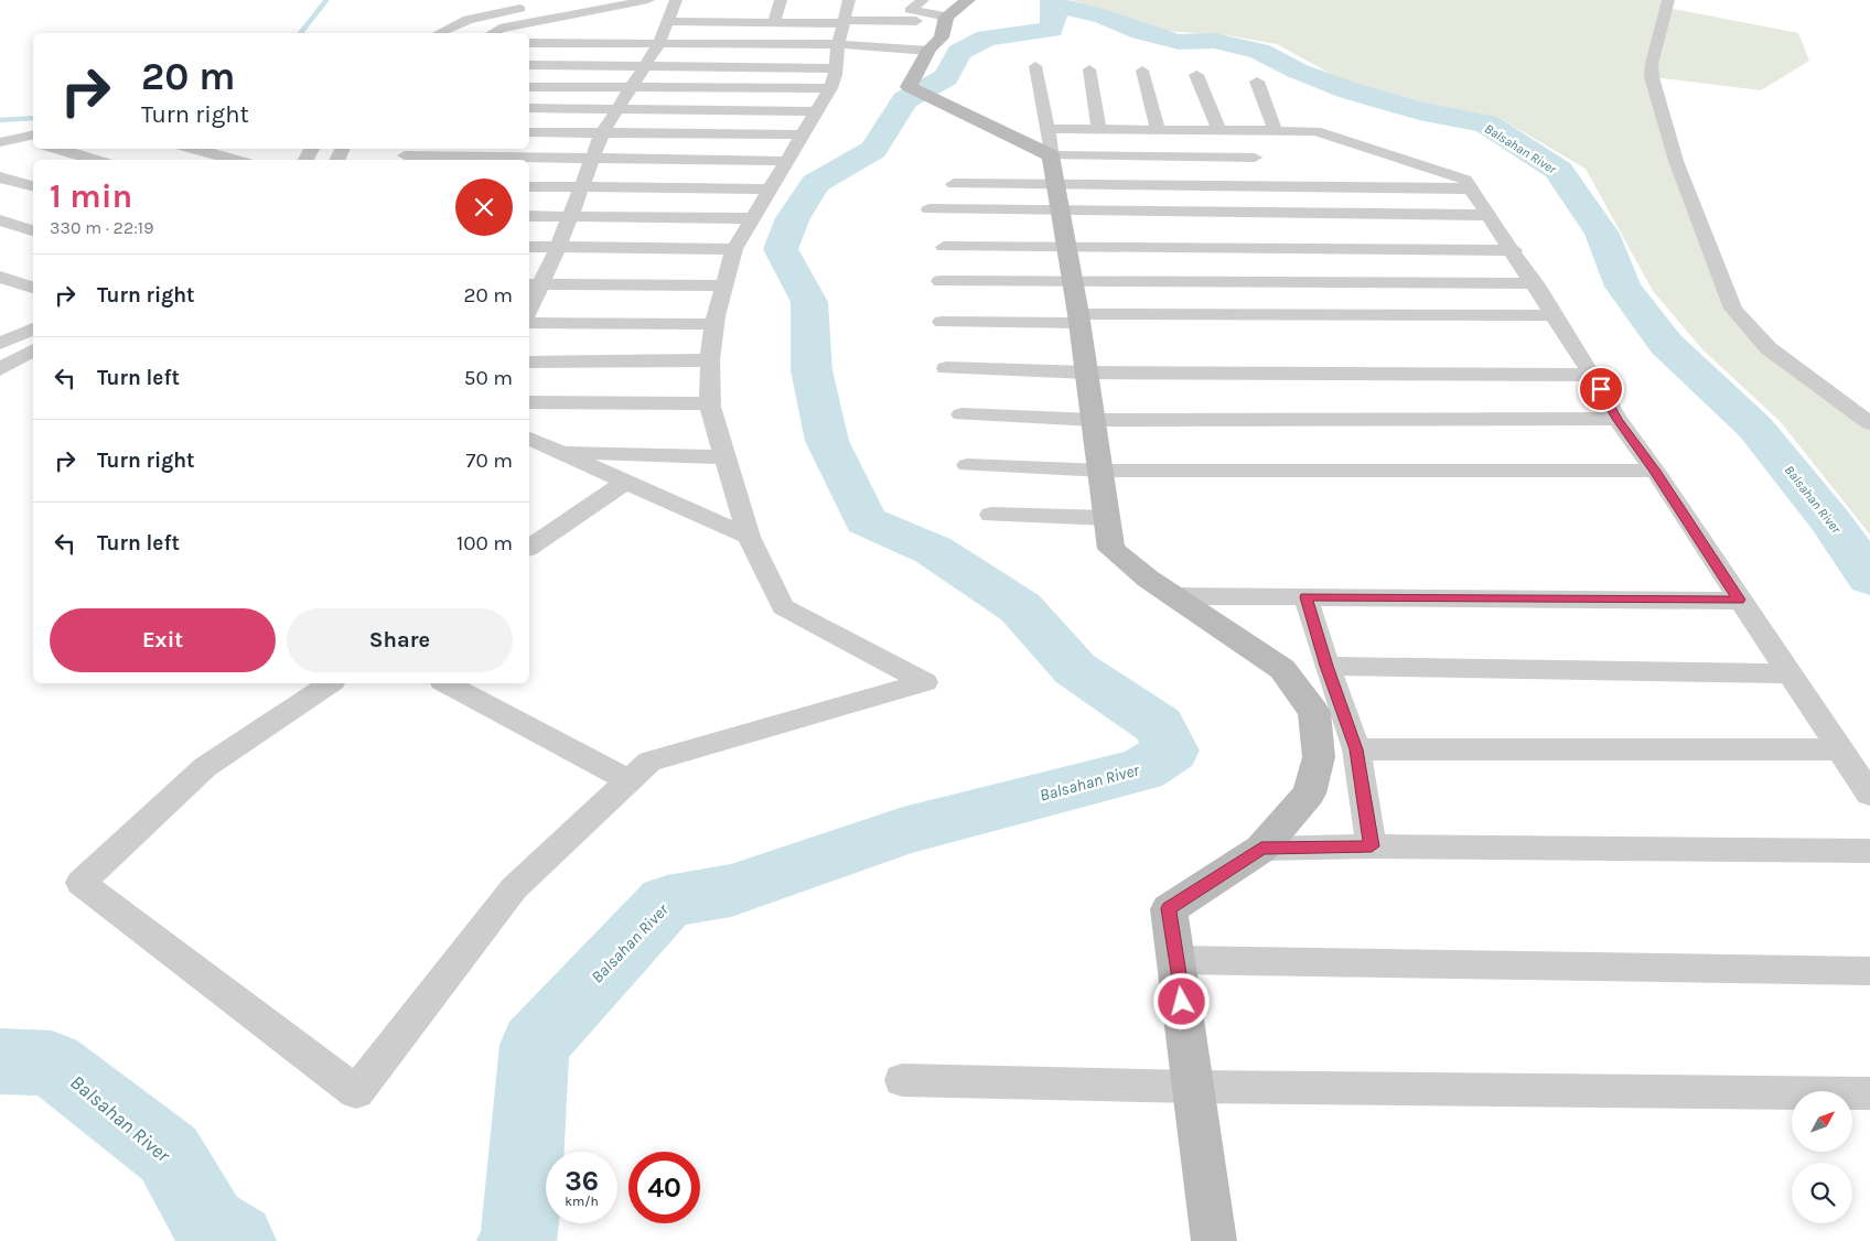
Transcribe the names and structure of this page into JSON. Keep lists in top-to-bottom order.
{
  "water": ["Balsahan River"],
  "north": "top right",
  "page": {
    "turn": ["20 m", "Turn right"],
    "heading": ["1 min", "330 m · 22:19"],
    "list": [
      {
        "name": "Turn right",
        "value": "20 m"
      },
      {
        "name": "Turn left",
        "value": "50 m"
      },
      {
        "name": "Turn right",
        "value": "70 m"
      },
      {
        "name": "Turn left",
        "value": "100 m"
      }
    ],
    "buttons": ["Exit", "Share"],
    "speed": "36 km/h",
    "limit": "40"
  }
}
